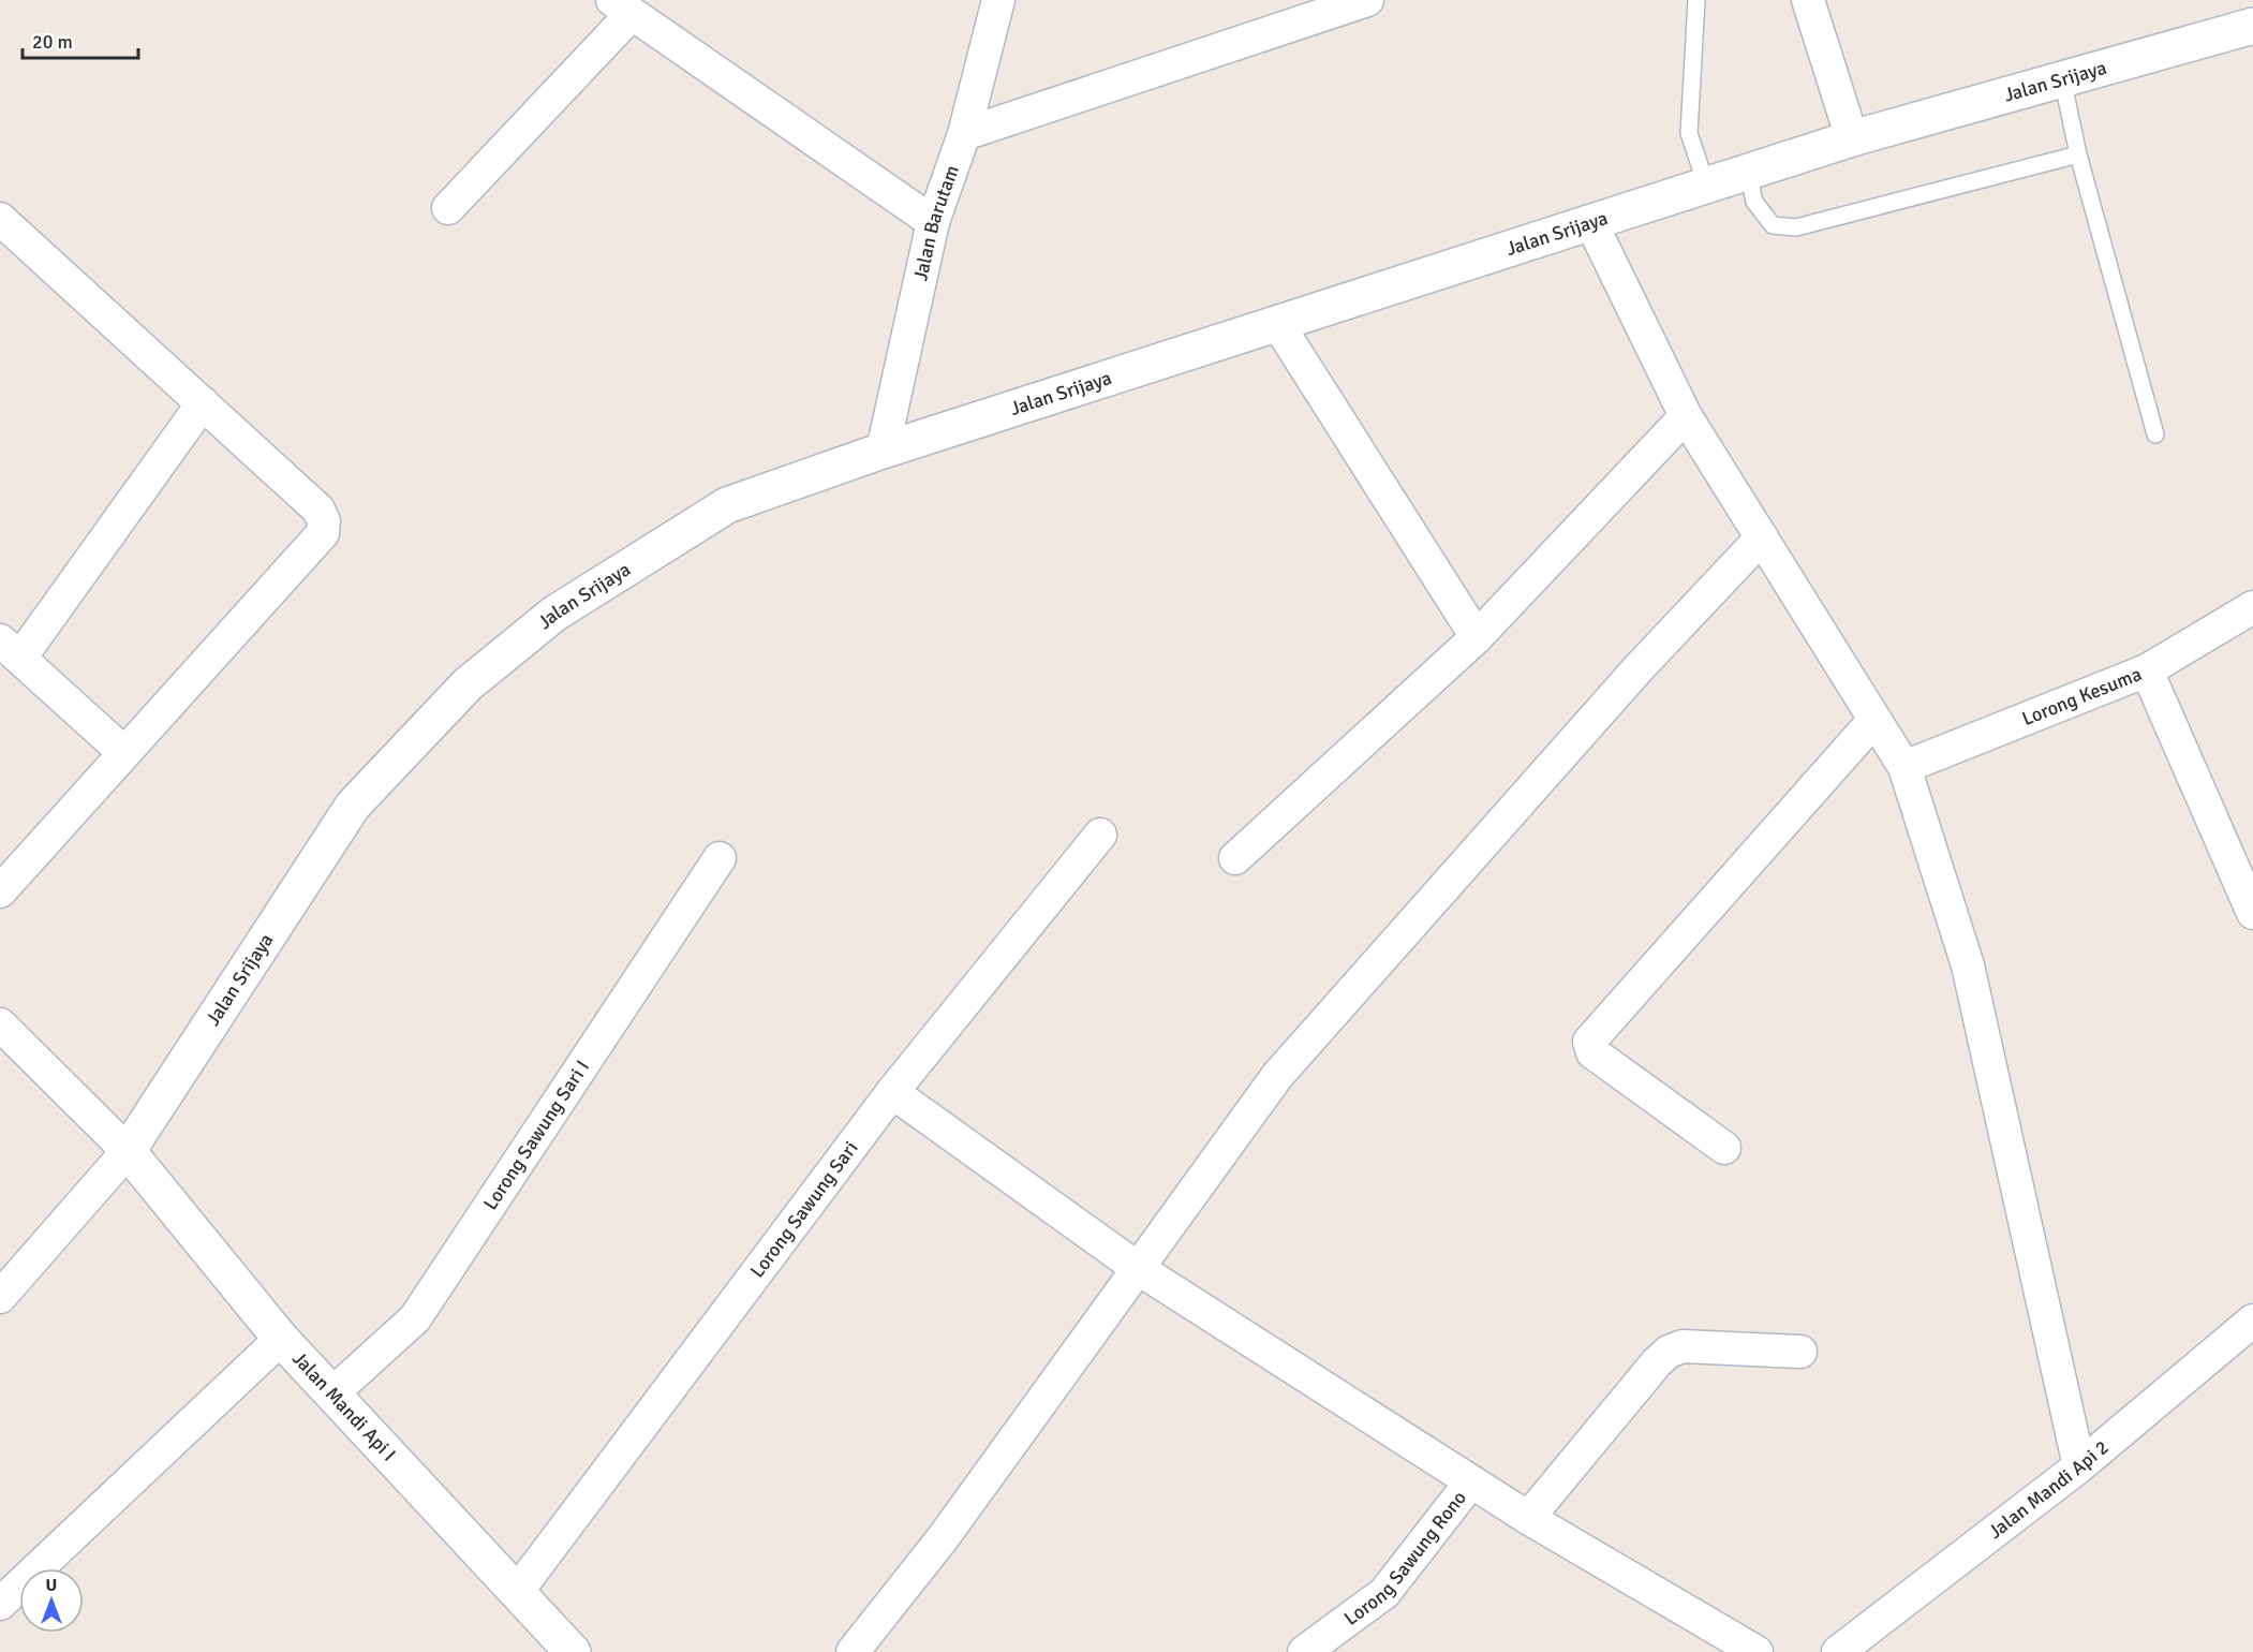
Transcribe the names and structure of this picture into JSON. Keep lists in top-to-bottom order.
{
  "streets": {
    "street": [
      "Jalan Srijaya",
      "Jalan Barutam",
      "Lorong Kesuma",
      "Lorong Sawung Sari I",
      "Lorong Sawung Sari",
      "Jalan Mandi Api I",
      "Jalan Mandi Api 2",
      "Lorong Sawung Rono"
    ]
  },
  "crossings": [
    ["Jalan Srijaya", "Jalan Barutam"],
    ["Jalan Srijaya", "Jalan Mandi Api I"],
    ["Lorong Sawung Sari I", "Jalan Mandi Api I"],
    ["Lorong Sawung Sari", "Jalan Mandi Api I"]
  ],
  "scale_bar": "20 m",
  "north": "top"
}
